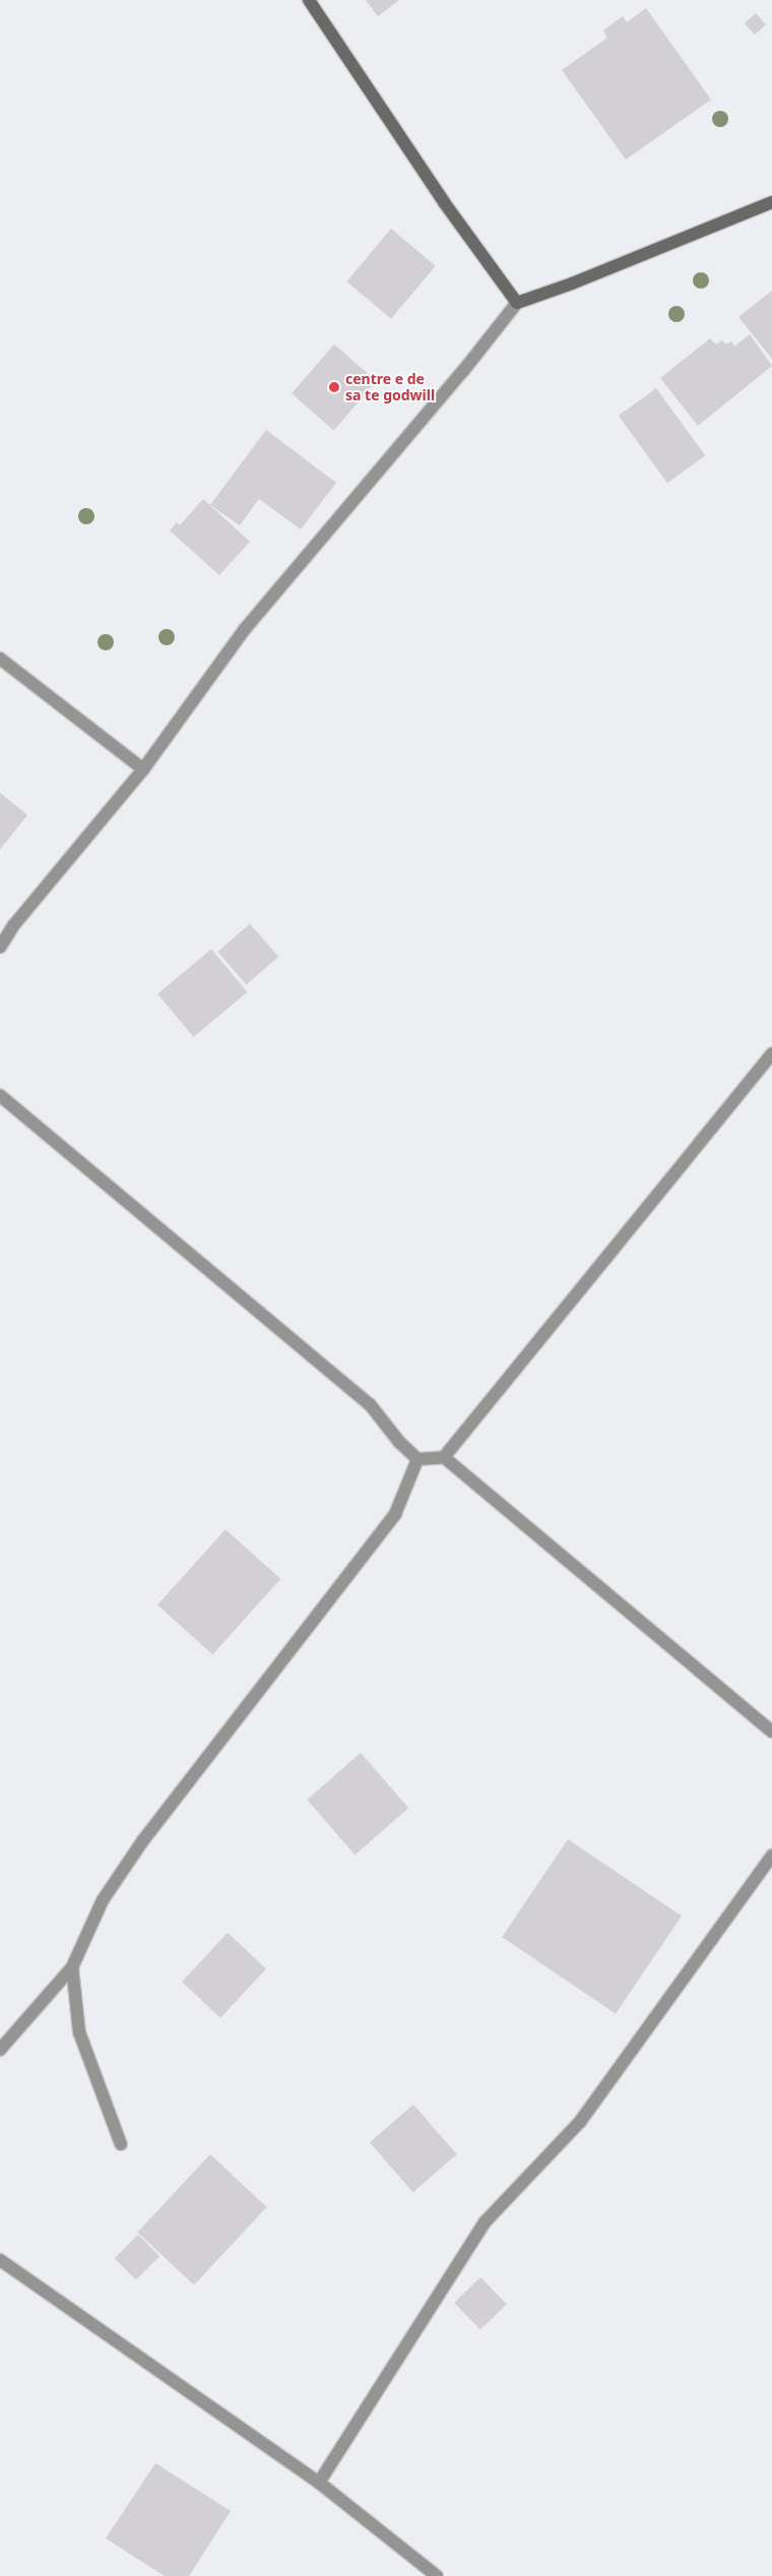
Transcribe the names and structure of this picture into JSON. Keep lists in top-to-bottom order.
{
  "places": ["centre e de sa te godwill"]
}
